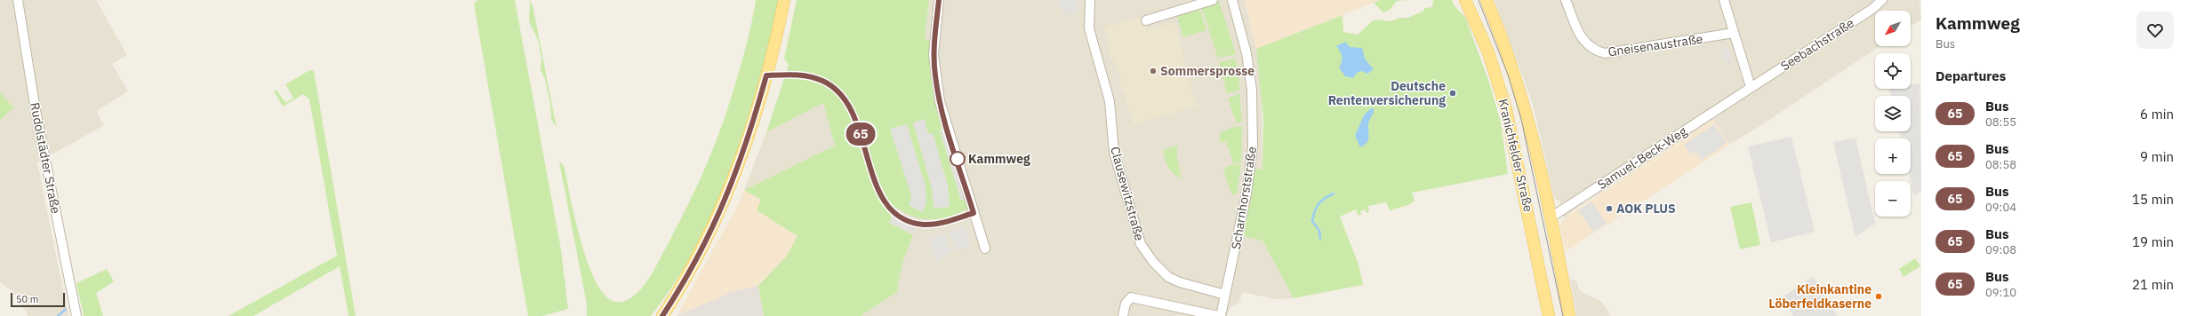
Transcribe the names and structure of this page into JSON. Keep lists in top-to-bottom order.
{
  "streets": {
    "main road": ["Kranichfelder Straße", "Samuel-Beck-Weg"],
    "street": [
      "Seebachstraße",
      "Gneisenaustraße",
      "Rudolstädter Straße",
      "Clausewitzstraße",
      "Scharnhorststraße"
    ]
  },
  "crossings": [
    ["Seebachstraße", "Samuel-Beck-Weg"],
    ["Kranichfelder Straße", "Samuel-Beck-Weg"],
    ["Clausewitzstraße", "Scharnhorststraße"]
  ],
  "places": [
    "Sommersprosse",
    "Deutsche Rentenversicherung",
    "Kammweg",
    "AOK PLUS",
    "Kleinkantine Löberfeldkaserne"
  ],
  "lines": ["bus line 65"],
  "scale_bar": "50 m",
  "north": "bottom left",
  "page": {
    "on_map": "65",
    "heading": [
      ["Kammweg", "Bus"],
      "Departures"
    ],
    "map_buttons": ["+", "−"],
    "list": [
      {
        "mark": "65",
        "name": "Bus",
        "note": "08:55",
        "value": "6 min"
      },
      {
        "mark": "65",
        "name": "Bus",
        "note": "08:58",
        "value": "9 min"
      },
      {
        "mark": "65",
        "name": "Bus",
        "note": "09:04",
        "value": "15 min"
      },
      {
        "mark": "65",
        "name": "Bus",
        "note": "09:08",
        "value": "19 min"
      },
      {
        "mark": "65",
        "name": "Bus",
        "note": "09:10",
        "value": "21 min"
      }
    ],
    "scale": "50 m"
  }
}
